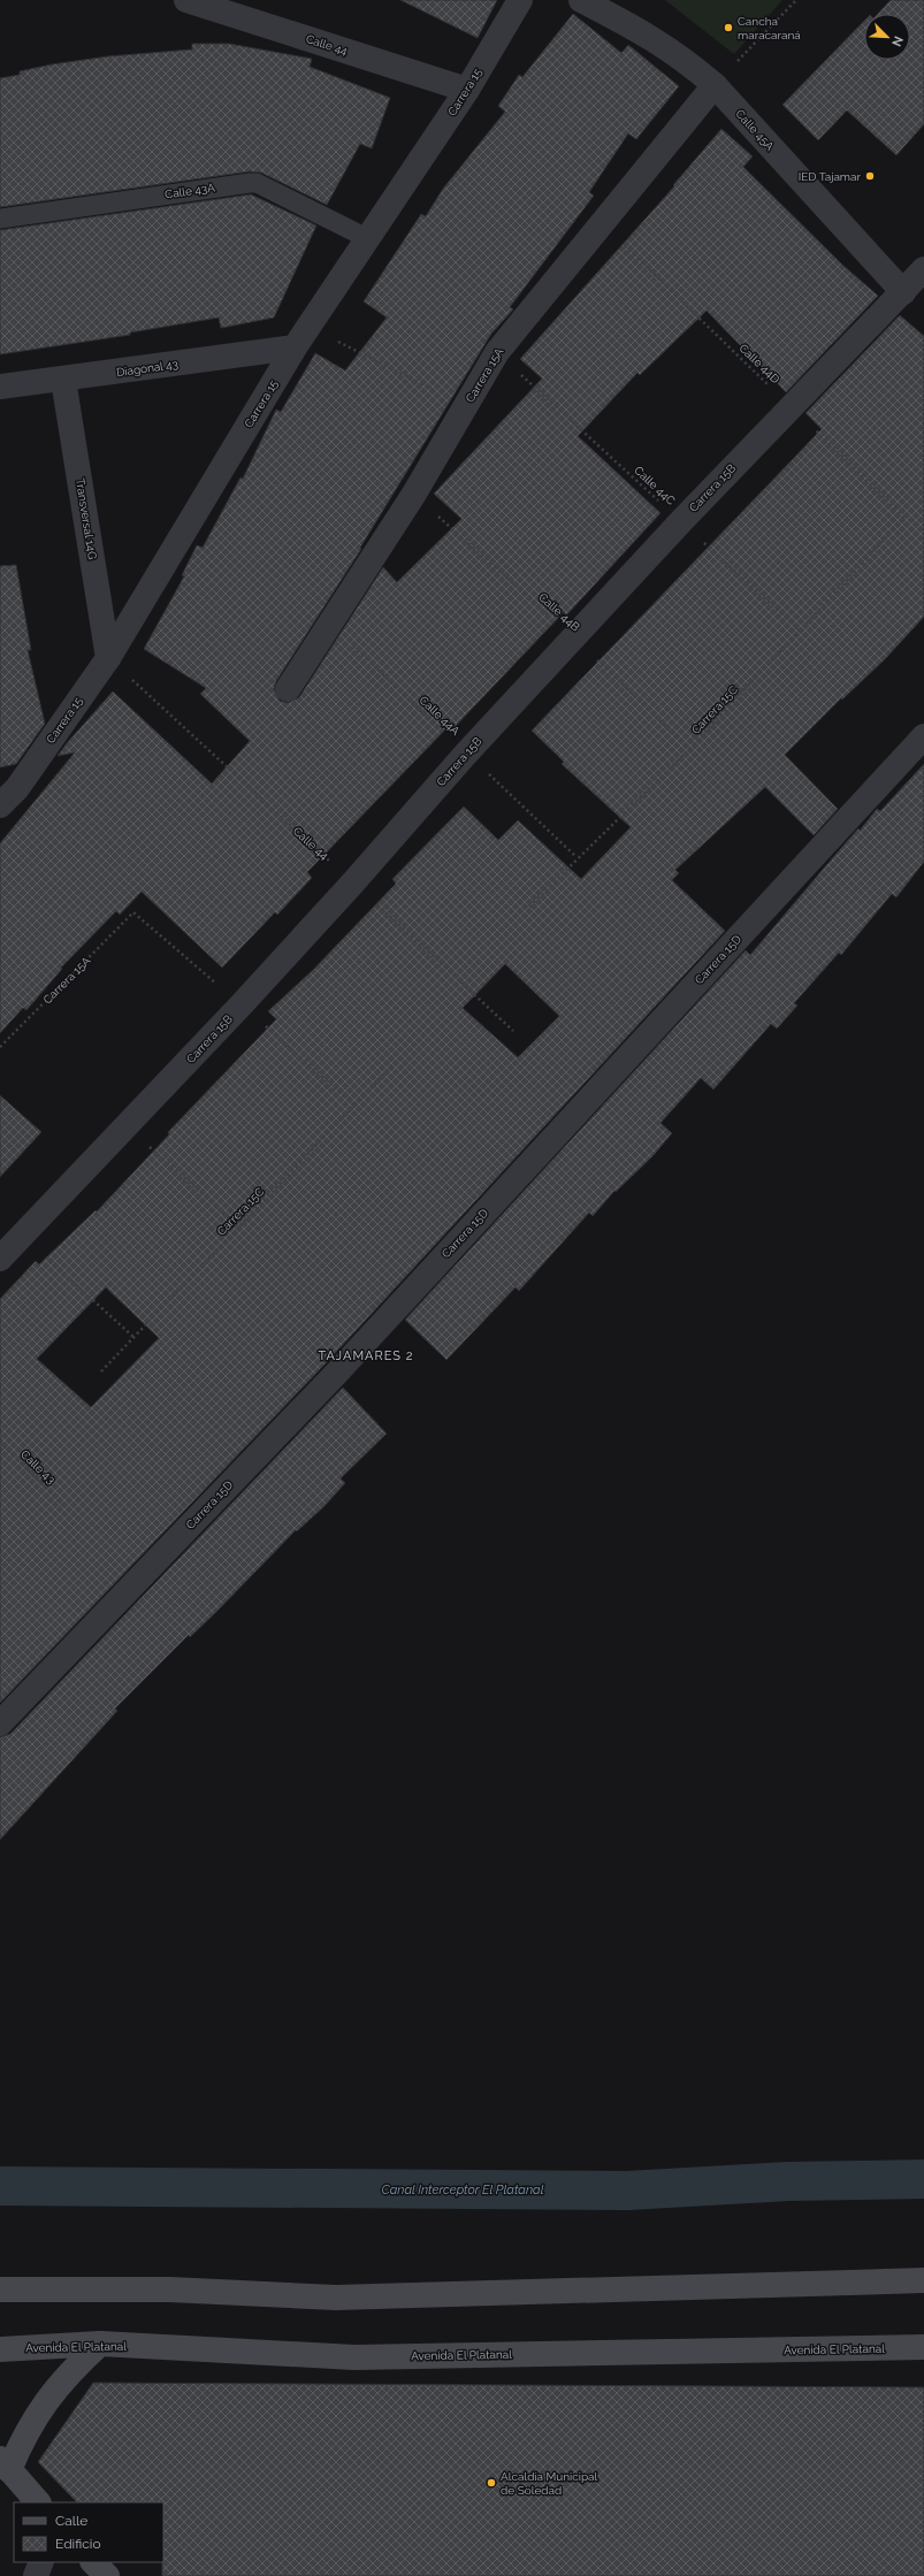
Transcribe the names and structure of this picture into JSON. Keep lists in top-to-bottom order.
{
  "streets": {
    "main road": ["Avenida El Platanal"],
    "street": [
      "Calle 44",
      "Carrera 15",
      "Calle 45A",
      "Diagonal 43",
      "Carrera 15A",
      "Carrera 15B",
      "Transversal 14G",
      "Carrera 15D"
    ],
    "lane": ["Calle 43A"],
    "path": [
      "Calle 44D",
      "Calle 44C",
      "Calle 44B",
      "Carrera 15C",
      "Calle 44A",
      "Calle 43"
    ]
  },
  "crossings": [
    ["Calle 44", "Carrera 15"],
    ["Calle 44", "Carrera 15B"],
    ["Calle 44", "Transversal 14G"],
    ["Carrera 15", "Calle 43A"],
    ["Carrera 15", "Diagonal 43"],
    ["Carrera 15", "Transversal 14G"],
    ["Calle 45A", "Carrera 15A"],
    ["Calle 45A", "Carrera 15B"],
    ["Calle 44D", "Carrera 15A"],
    ["Calle 44D", "Carrera 15B"],
    ["Calle 44D", "Carrera 15C"],
    ["Diagonal 43", "Transversal 14G"],
    ["Carrera 15A", "Calle 44C"],
    ["Carrera 15A", "Calle 44B"],
    ["Carrera 15A", "Calle 44A"],
    ["Calle 44C", "Carrera 15B"],
    ["Calle 44C", "Carrera 15C"],
    ["Carrera 15B", "Calle 44B"],
    ["Carrera 15B", "Calle 44A"],
    ["Calle 44B", "Carrera 15C"],
    ["Carrera 15C", "Calle 44A"]
  ],
  "districts": ["TAJAMARES 2"],
  "water": ["Canal Interceptor El Platanal"],
  "places": ["Cancha maracaraná", "IED Tajamar", "Alcaldía Municipal de Soledad"],
  "legend": ["Calle", "Edificio"],
  "north": "bottom right"
}
